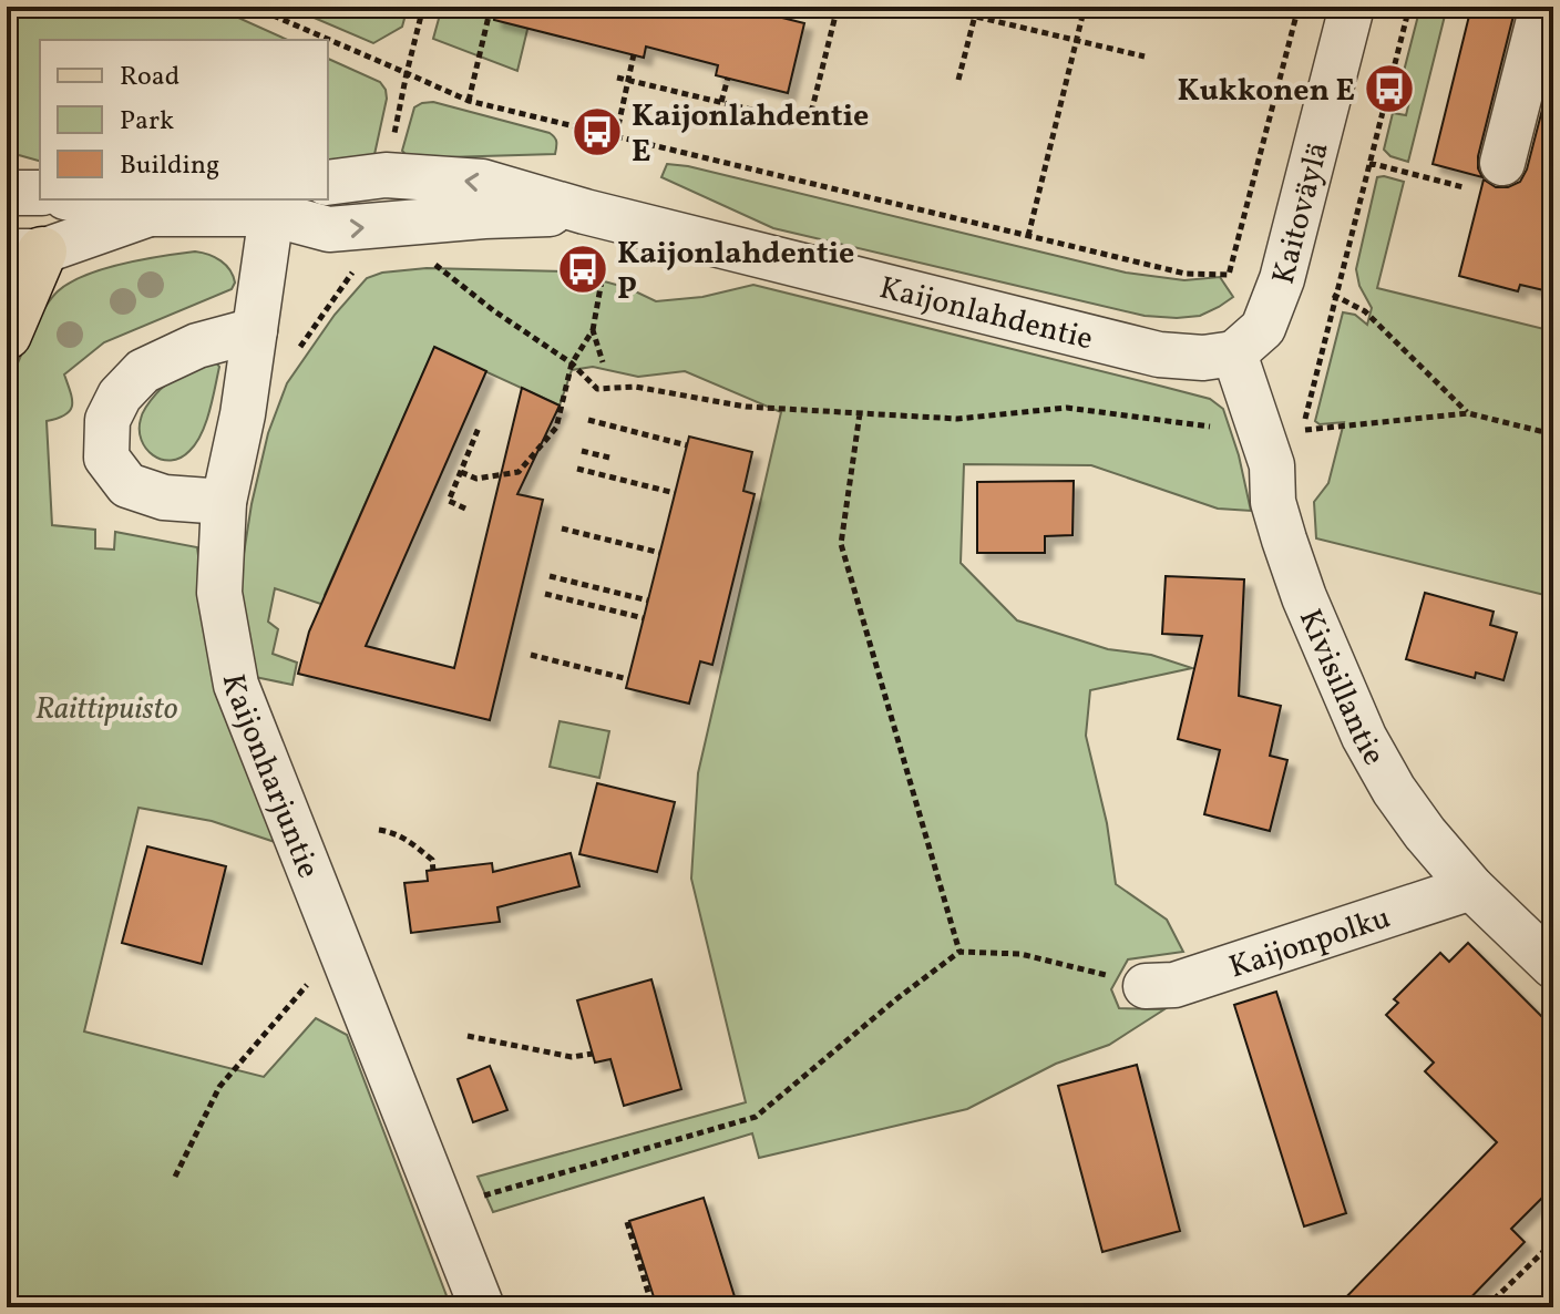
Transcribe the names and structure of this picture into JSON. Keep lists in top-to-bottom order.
{
  "streets": {
    "street": [
      "Kaitoväylä",
      "Kaijonlahdentie",
      "Kivisillantie",
      "Kaijonharjuntie",
      "Kaijonpolku"
    ]
  },
  "crossings": [
    ["Kaitoväylä", "Kaijonlahdentie"],
    ["Kaitoväylä", "Kivisillantie"],
    ["Kaijonlahdentie", "Kivisillantie"],
    ["Kaijonlahdentie", "Kaijonharjuntie"],
    ["Kivisillantie", "Kaijonpolku"]
  ],
  "parks": ["Raittipuisto"],
  "places": {
    "bus stop": ["Kukkonen E", "Kaijonlahdentie E", "Kaijonlahdentie P"]
  },
  "legend": ["Road", "Park", "Building"]
}
